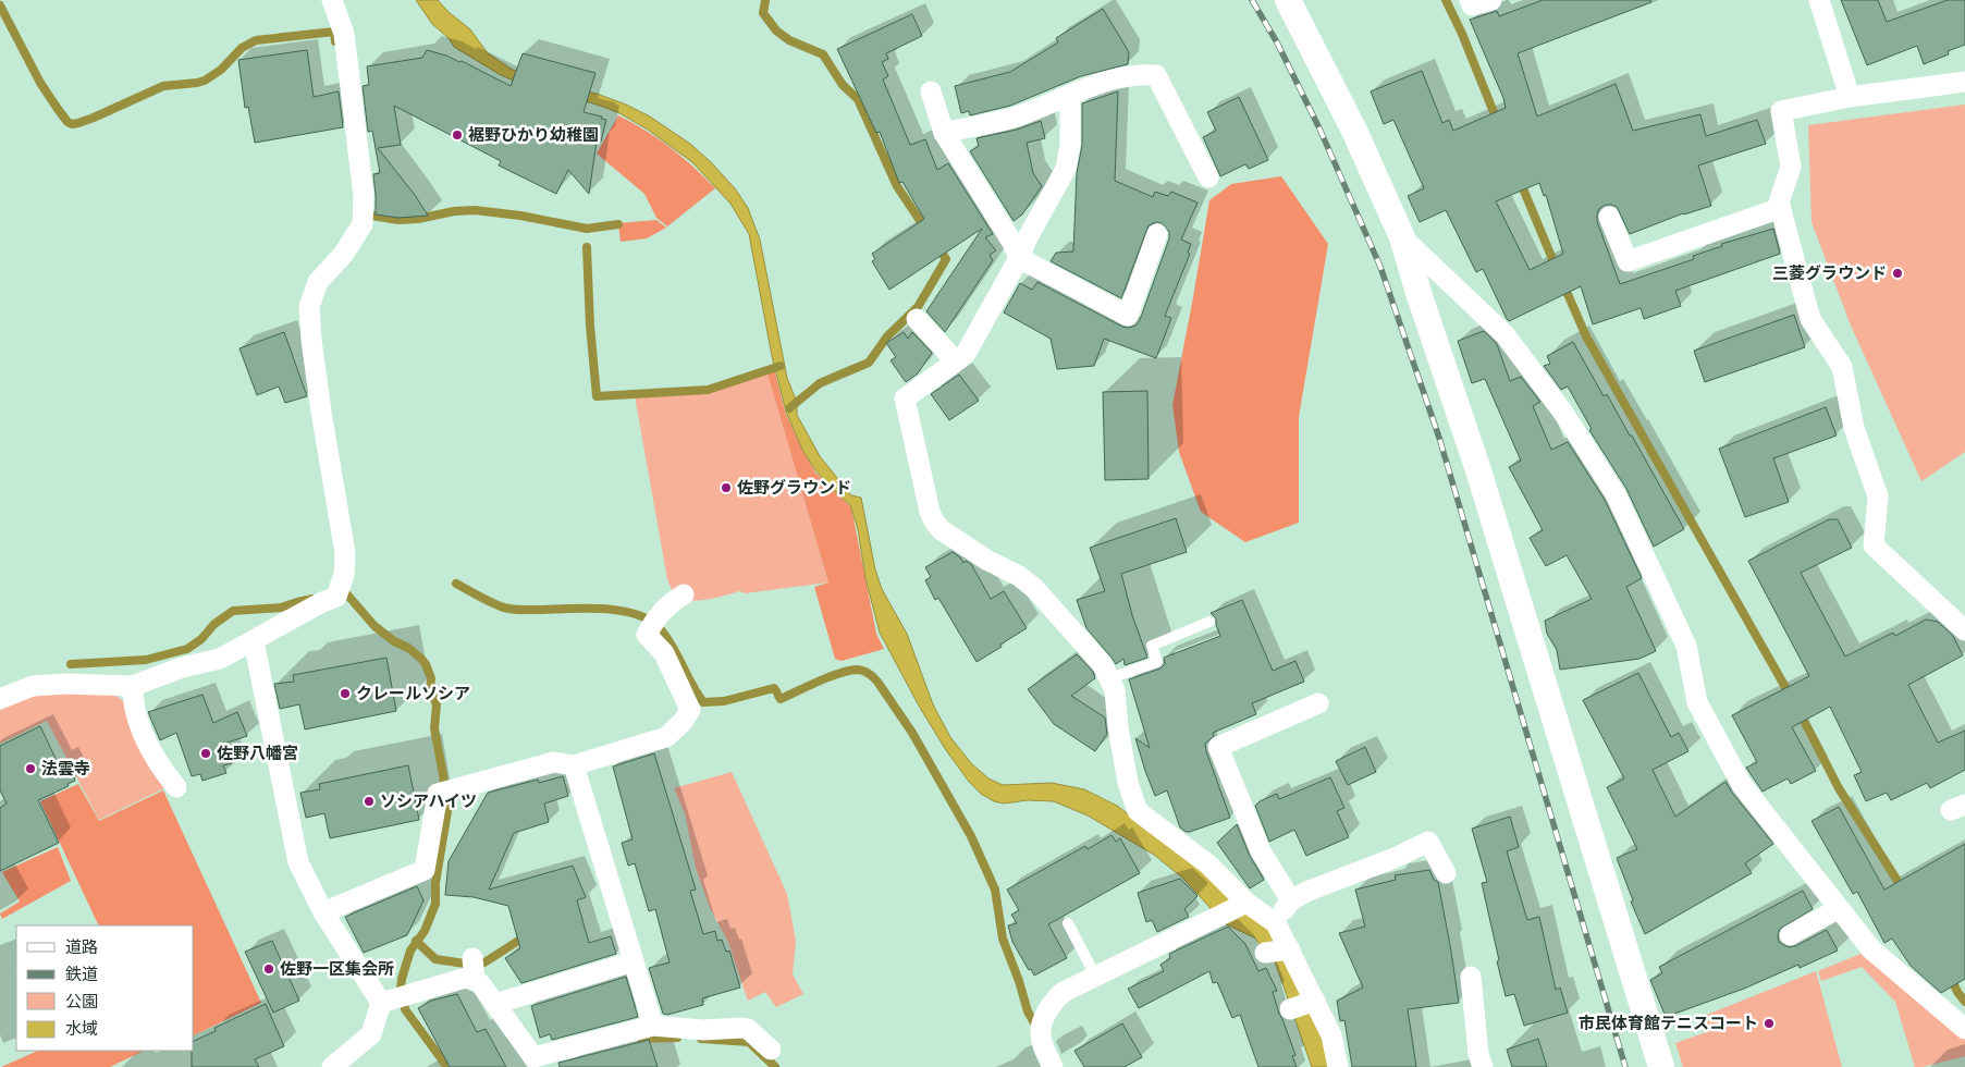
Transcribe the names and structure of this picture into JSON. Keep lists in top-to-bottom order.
{
  "places": [
    "裾野ひかり幼稚園",
    "三菱グラウンド",
    "佐野グラウンド",
    "クレールソシア",
    "佐野八幡宮",
    "法雲寺",
    "ソシアハイツ",
    "佐野一区集会所",
    "市民体育館テニスコート"
  ],
  "legend": [
    "道路",
    "鉄道",
    "公園",
    "水域"
  ]
}
